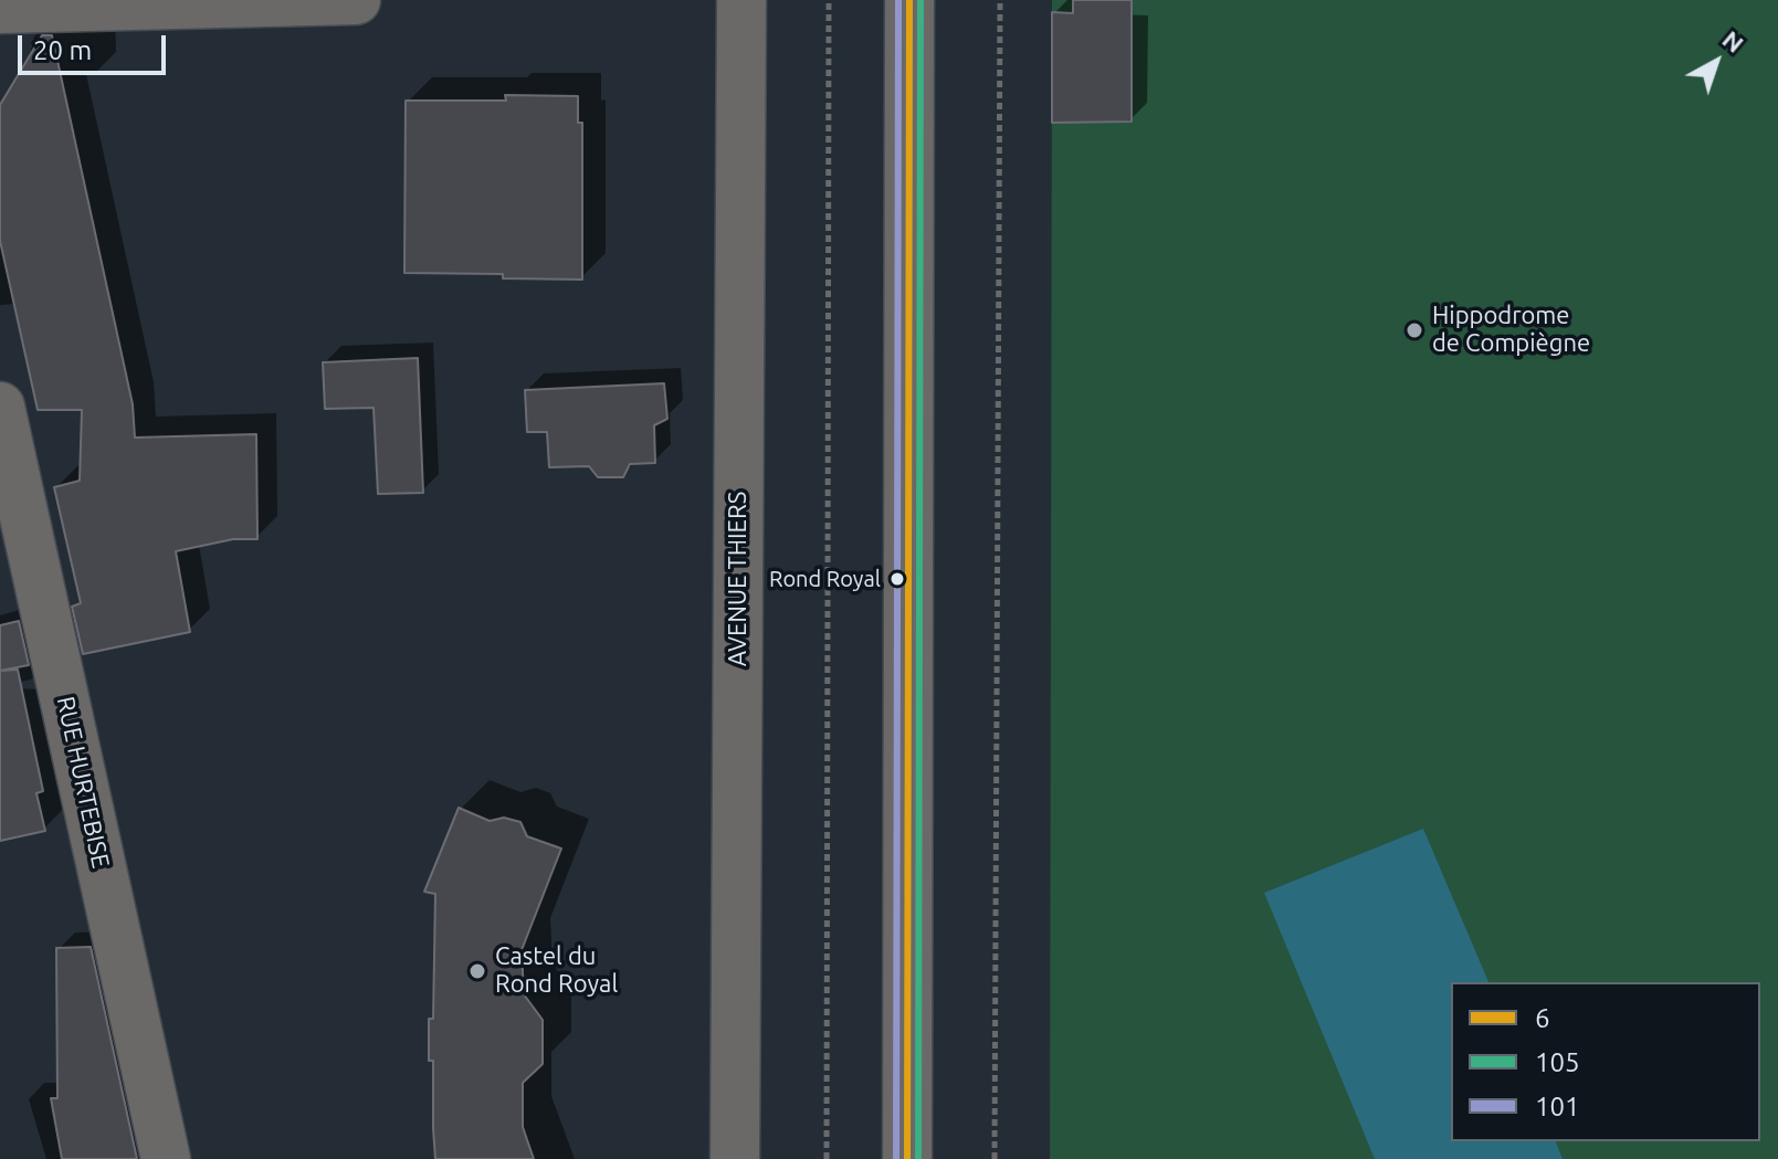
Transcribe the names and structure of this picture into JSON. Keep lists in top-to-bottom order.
{
  "streets": {
    "street": ["AVENUE THIERS", "RUE HURTEBISE"]
  },
  "places": ["Hippodrome de Compiègne", "Rond Royal", "Castel du Rond Royal"],
  "lines": ["transit line 6", "transit line 105", "transit line 101"],
  "legend": ["6", "105", "101"],
  "scale_bar": "20 m",
  "north": "top right"
}
